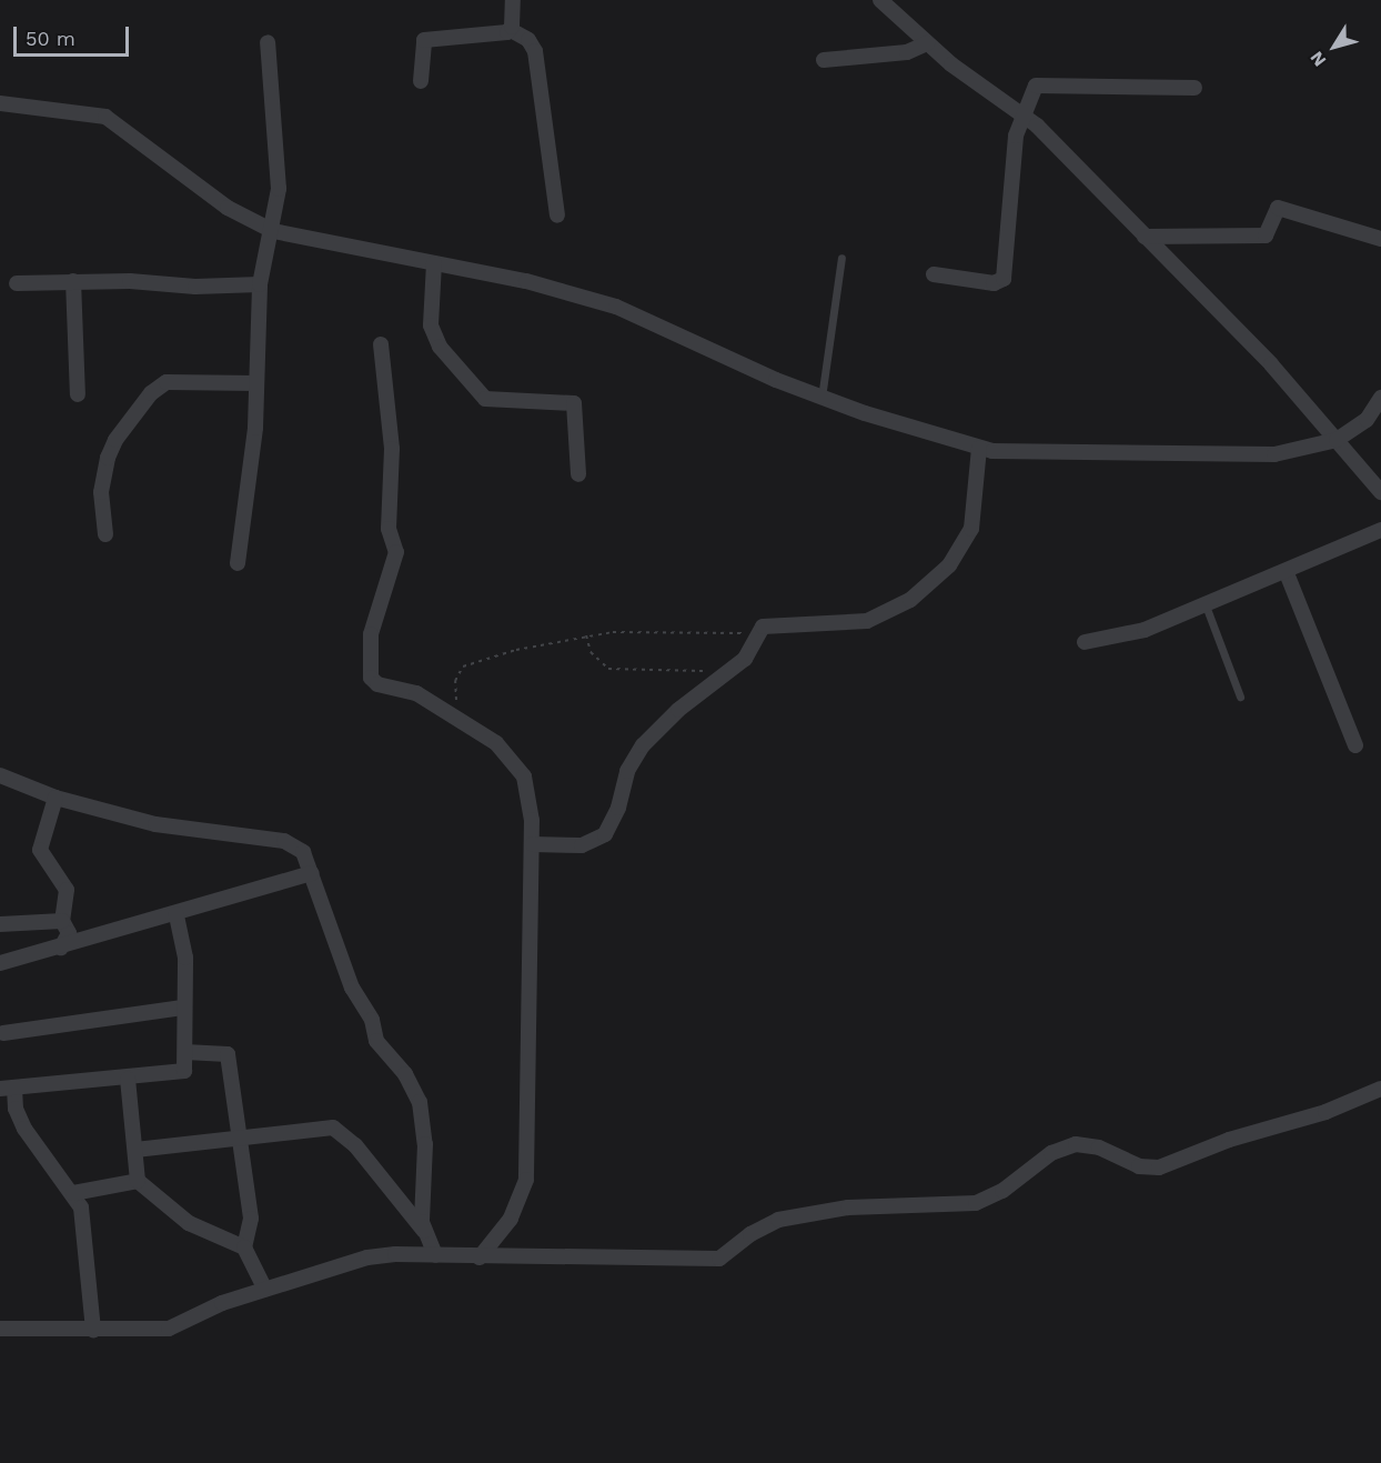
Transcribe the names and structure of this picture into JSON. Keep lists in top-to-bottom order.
{
  "scale_bar": "50 m",
  "north": "bottom left"
}
